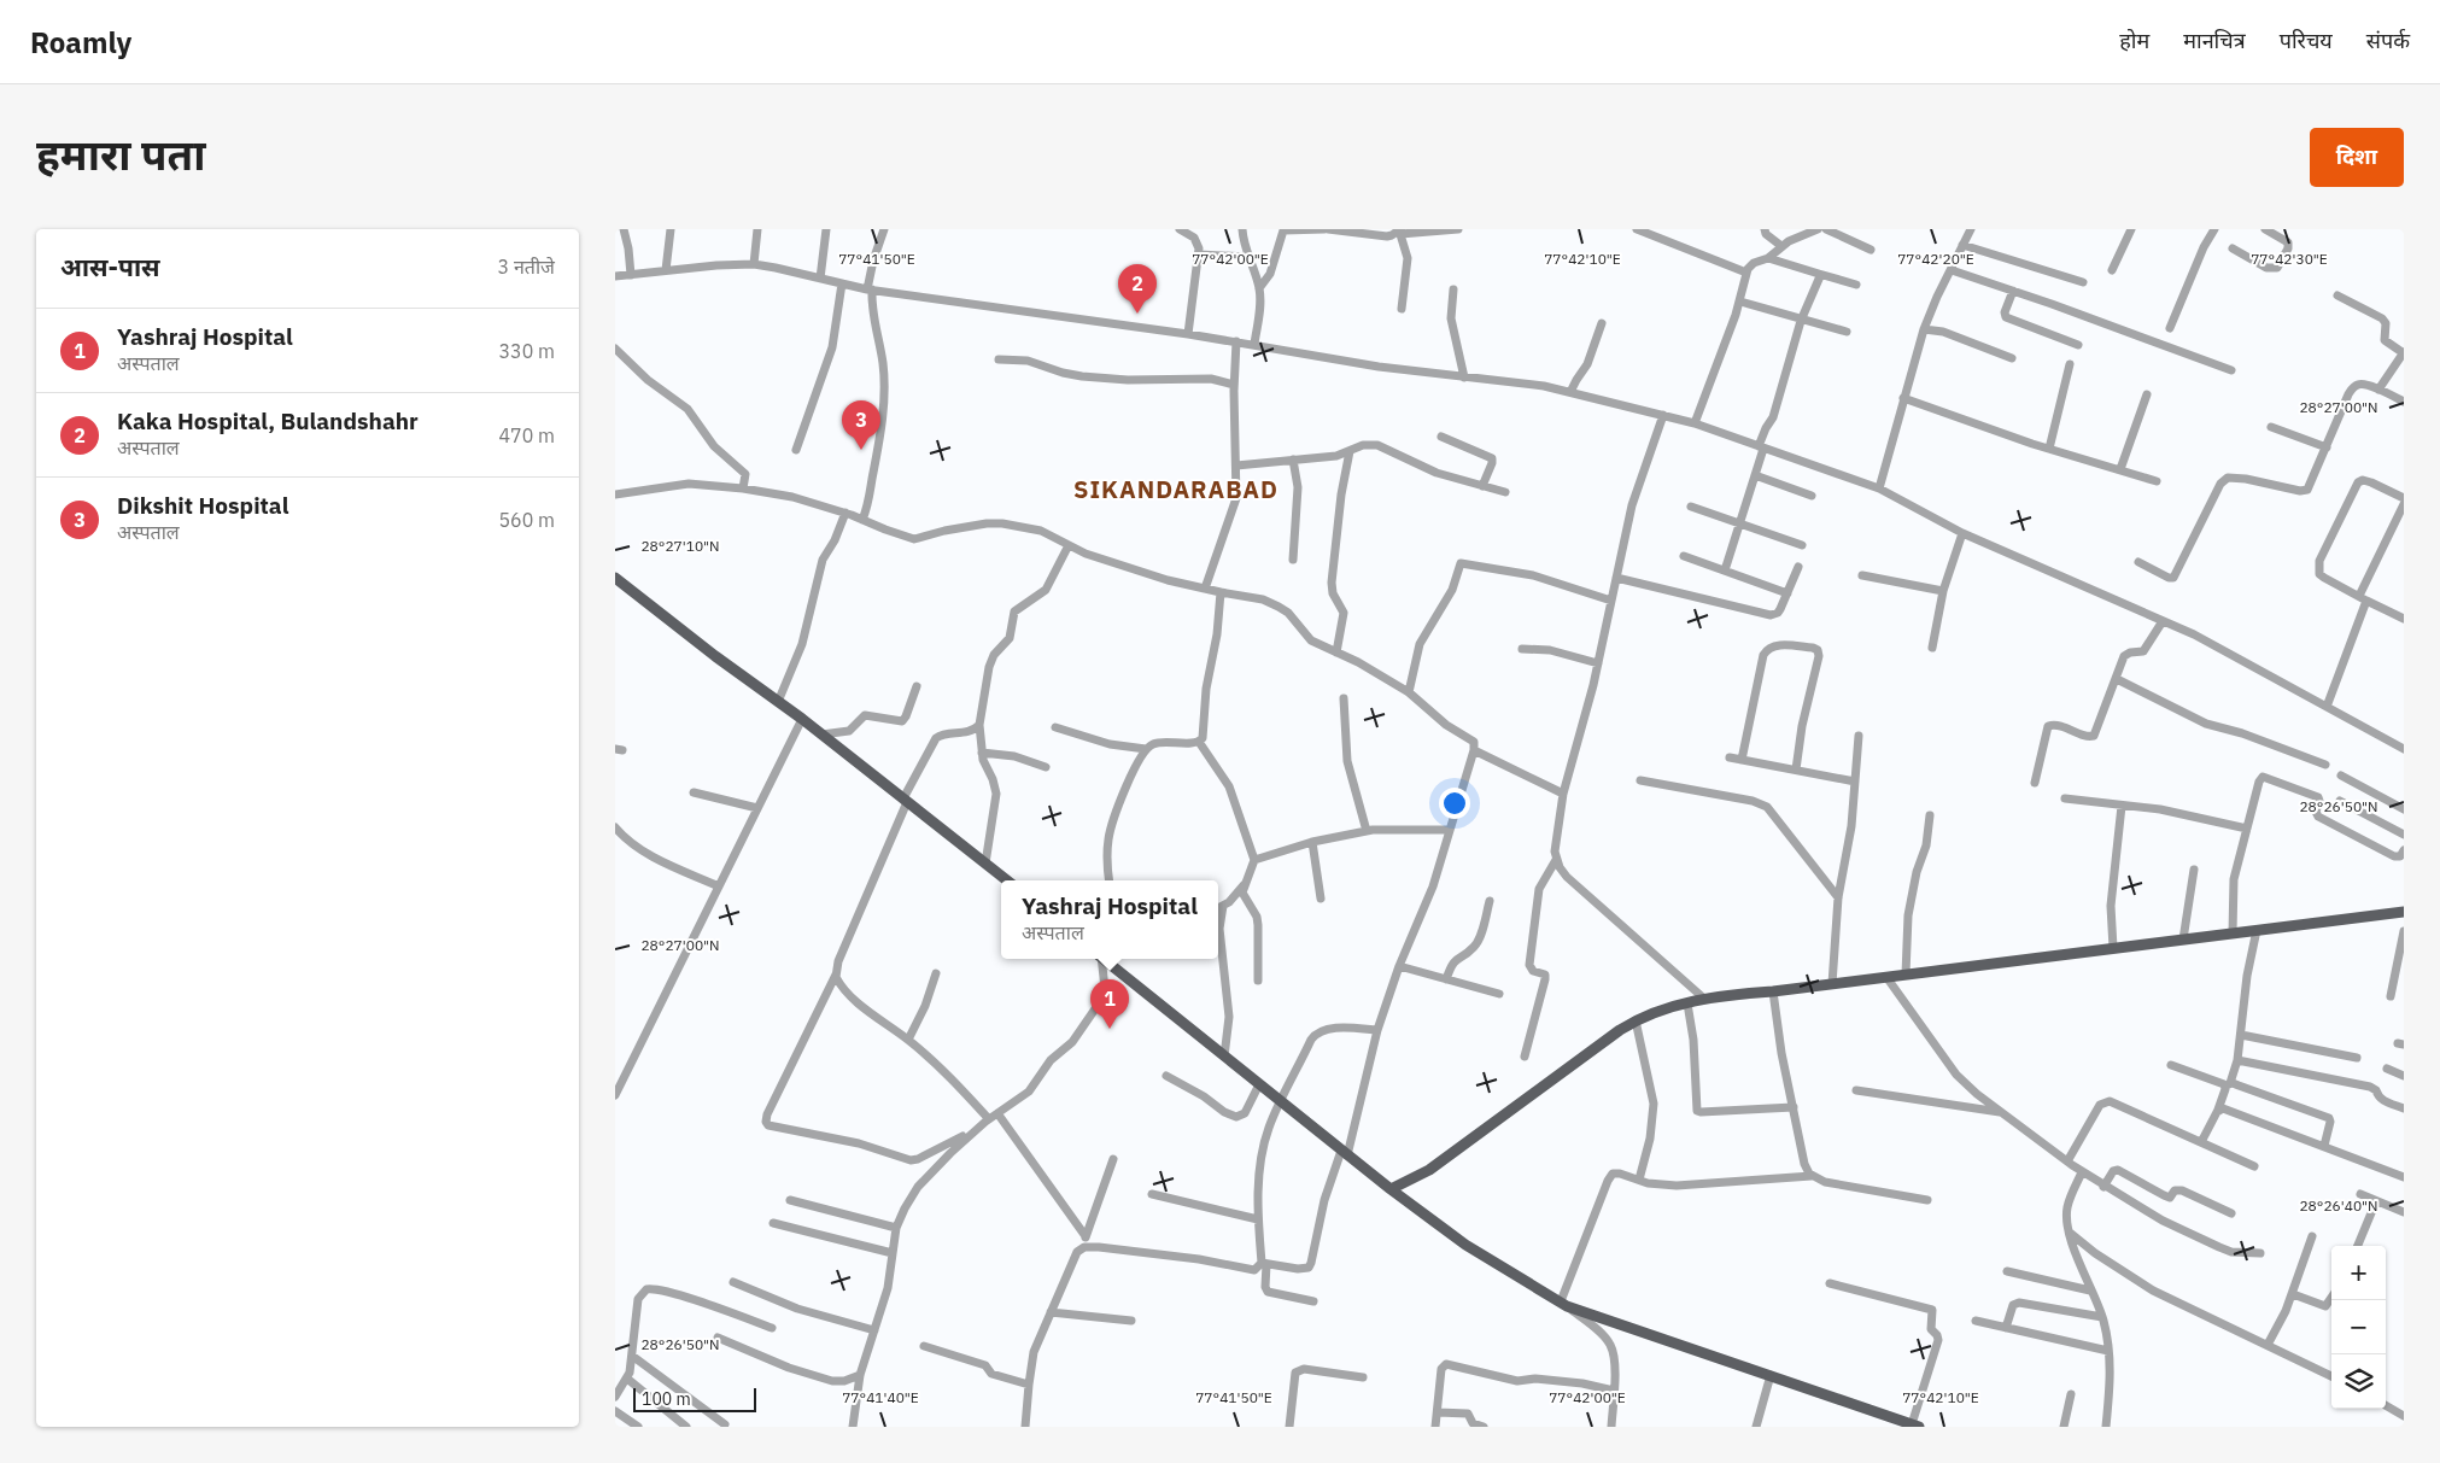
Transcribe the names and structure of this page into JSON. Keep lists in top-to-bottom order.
{
  "districts": ["SIKANDARABAD"],
  "scale_bar": "100 m",
  "page": {
    "header": "Roamly",
    "nav": [
      "होम",
      "मानचित्र",
      "परिचय",
      "संपर्क"
    ],
    "title": "हमारा पता",
    "buttons": "दिशा",
    "heading": ["आस-पास", "3 नतीजे"],
    "pins": ["2", "3", "1"],
    "list": [
      {
        "mark": "1",
        "name": "Yashraj Hospital",
        "note": "अस्पताल",
        "value": "330 m"
      },
      {
        "mark": "2",
        "name": "Kaka Hospital, Bulandshahr",
        "note": "अस्पताल",
        "value": "470 m"
      },
      {
        "mark": "3",
        "name": "Dikshit Hospital",
        "note": "अस्पताल",
        "value": "560 m"
      }
    ],
    "popup": ["Yashraj Hospital", "अस्पताल"],
    "map_buttons": ["+", "−"],
    "scale": "100 m"
  },
  "coordinates": [
    "77°41'50\"E",
    "77°42'00\"E",
    "77°42'10\"E",
    "77°42'20\"E",
    "77°42'30\"E",
    "28°27'00\"N",
    "28°27'10\"N",
    "28°26'50\"N",
    "28°26'40\"N",
    "77°41'40\"E"
  ]
}
